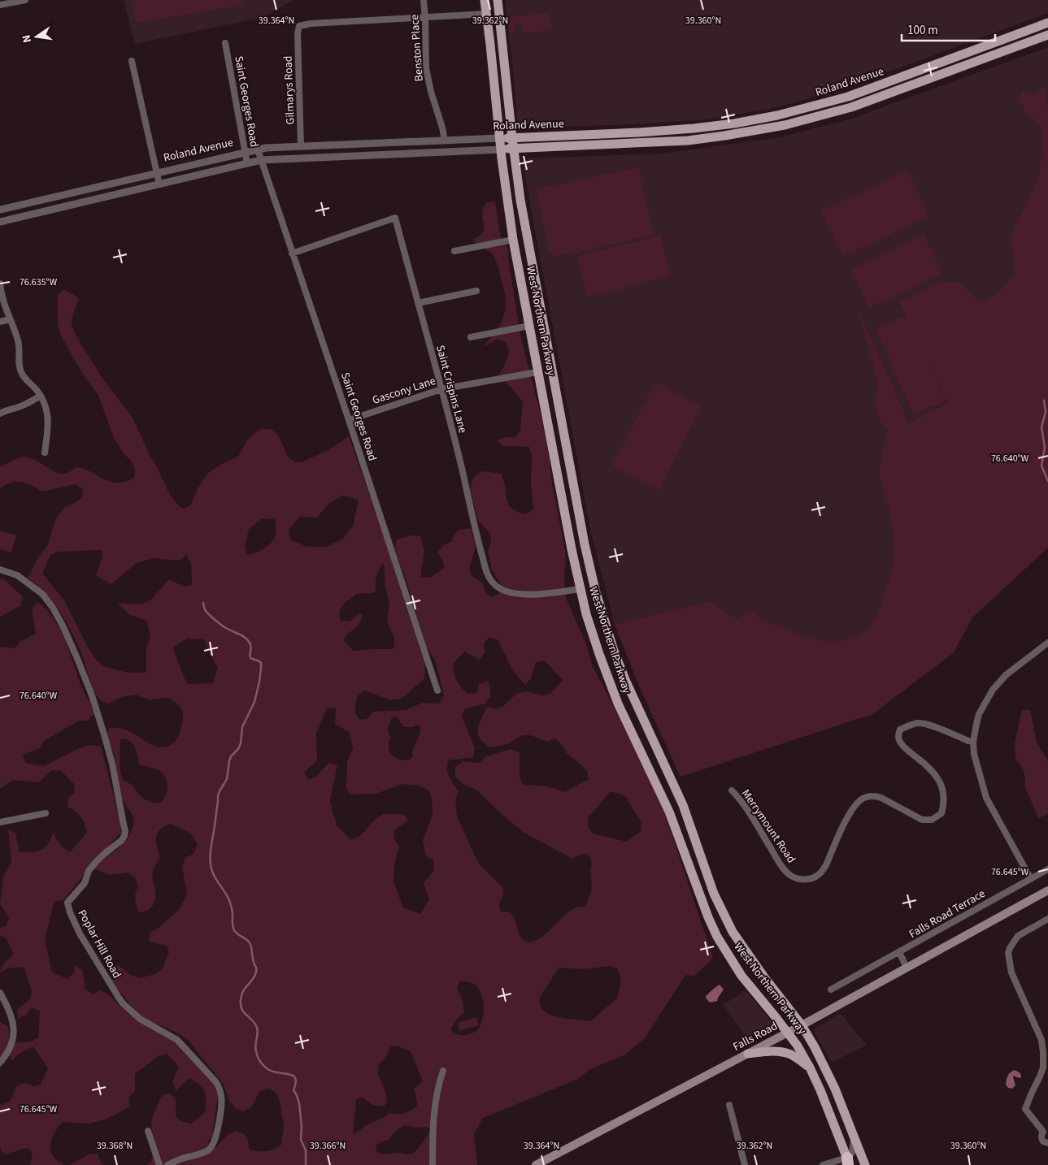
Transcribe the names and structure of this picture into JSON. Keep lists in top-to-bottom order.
{
  "streets": {
    "main road": ["Roland Avenue", "West Northern Parkway", "Falls Road"],
    "street": [
      "Benston Place",
      "Gilmarys Road",
      "Saint Georges Road",
      "Saint Crispins Lane",
      "Gascony Lane",
      "Merrymount Road",
      "Falls Road Terrace",
      "Poplar Hill Road"
    ]
  },
  "crossings": [
    ["Benston Place", "Roland Avenue"],
    ["Benston Place", "Gilmarys Road"],
    ["Roland Avenue", "Gilmarys Road"],
    ["Roland Avenue", "Saint Georges Road"],
    ["Roland Avenue", "West Northern Parkway"],
    ["Saint Georges Road", "Saint Crispins Lane"],
    ["Saint Georges Road", "Gascony Lane"],
    ["West Northern Parkway", "Saint Crispins Lane"],
    ["West Northern Parkway", "Gascony Lane"],
    ["West Northern Parkway", "Falls Road"],
    ["Saint Crispins Lane", "Gascony Lane"]
  ],
  "scale_bar": "100 m",
  "north": "left",
  "coordinates": [
    "39.364°N",
    "39.362°N",
    "39.360°N",
    "76.635°W",
    "76.640°W",
    "76.645°W",
    "39.368°N",
    "39.366°N"
  ]
}
